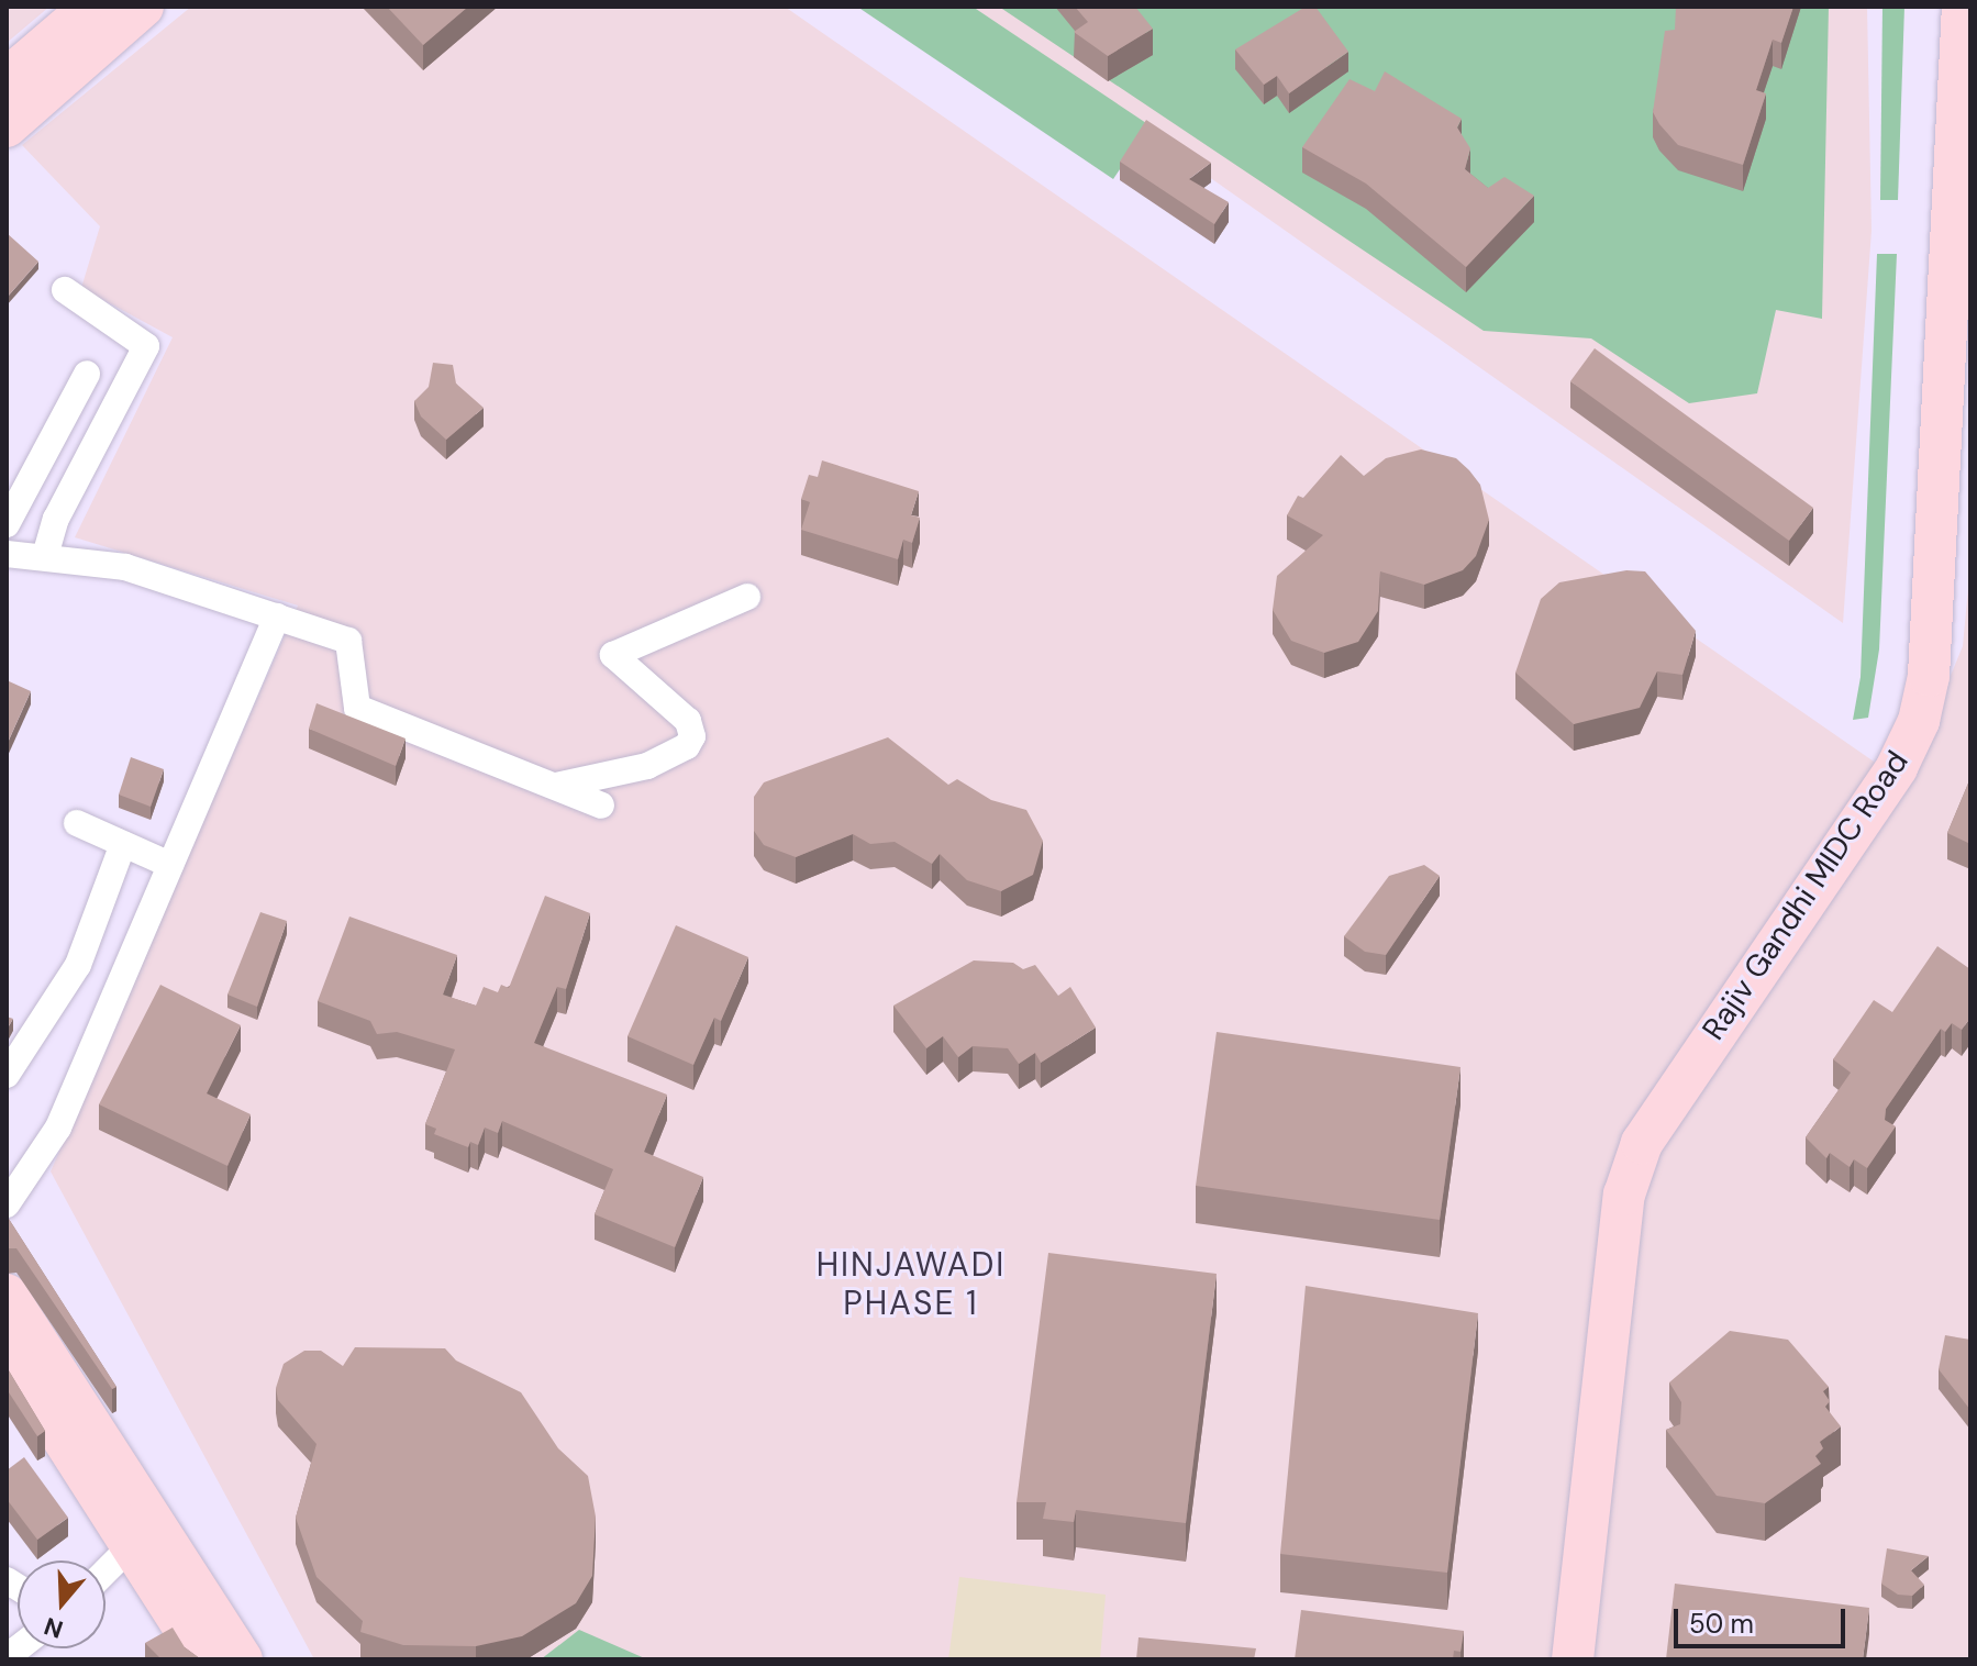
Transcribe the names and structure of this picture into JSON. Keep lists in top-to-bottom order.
{
  "streets": {
    "main road": ["Rajiv Gandhi MIDC Road"]
  },
  "districts": ["HINJAWADI PHASE 1"],
  "scale_bar": "50 m",
  "north": "bottom"
}
